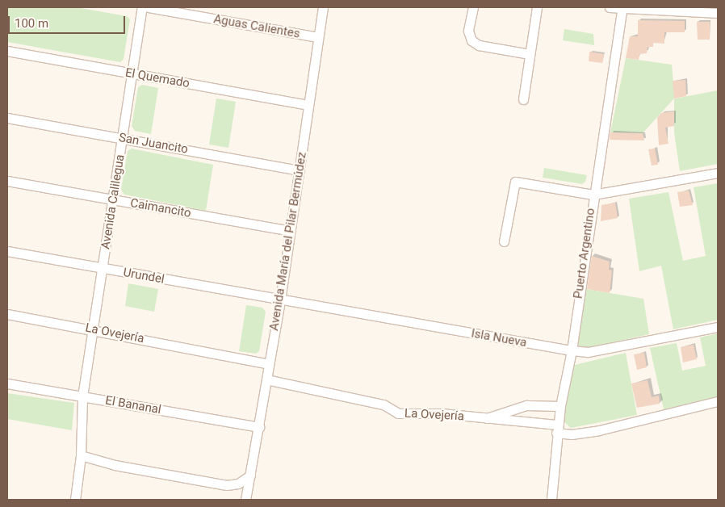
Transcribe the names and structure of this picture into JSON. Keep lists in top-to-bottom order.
{
  "streets": {
    "street": [
      "Aguas Calientes",
      "El Quemado",
      "San Juancito",
      "Avenida Calilegua",
      "Caimancito",
      "Avenida María del Pilar Bermúdez",
      "Puerto Argentino",
      "Urundel",
      "La Ovejería",
      "Isla Nueva",
      "El Bananal"
    ]
  },
  "crossings": [
    ["Aguas Calientes", "Avenida María del Pilar Bermúdez"],
    ["El Quemado", "Avenida Calilegua"],
    ["El Quemado", "Avenida María del Pilar Bermúdez"],
    ["San Juancito", "Avenida Calilegua"],
    ["San Juancito", "Avenida María del Pilar Bermúdez"],
    ["Avenida Calilegua", "Caimancito"],
    ["Avenida Calilegua", "Urundel"],
    ["Avenida Calilegua", "La Ovejería"],
    ["Avenida Calilegua", "El Bananal"],
    ["Caimancito", "Avenida María del Pilar Bermúdez"],
    ["Avenida María del Pilar Bermúdez", "Urundel"],
    ["Avenida María del Pilar Bermúdez", "La Ovejería"],
    ["Avenida María del Pilar Bermúdez", "Isla Nueva"],
    ["Avenida María del Pilar Bermúdez", "El Bananal"],
    ["Puerto Argentino", "La Ovejería"],
    ["Puerto Argentino", "Isla Nueva"],
    ["Urundel", "Isla Nueva"]
  ],
  "scale_bar": "100 m"
}
